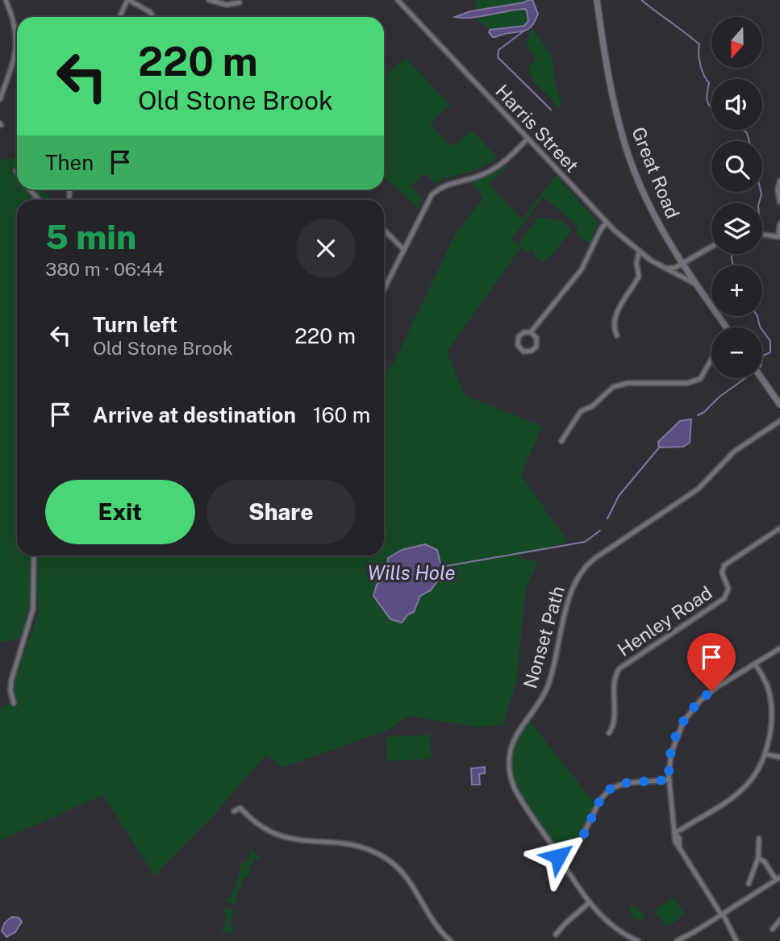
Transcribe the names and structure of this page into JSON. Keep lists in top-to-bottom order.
{
  "streets": {
    "main road": ["Great Road"],
    "street": ["Harris Street", "Henley Road", "Nonset Path"]
  },
  "crossings": [
    ["Harris Street", "Great Road"]
  ],
  "water": ["Wills Hole"],
  "north": "bottom",
  "page": {
    "map_buttons": ["+", "−"],
    "turn": ["220 m", "Old Stone Brook"],
    "then": "Then",
    "heading": ["5 min", "380 m · 06:44"],
    "list": [
      {
        "name": "Turn left",
        "note": "Old Stone Brook",
        "value": "220 m"
      },
      {
        "name": "Arrive at destination",
        "value": "160 m"
      }
    ],
    "buttons": ["Exit", "Share"]
  }
}
